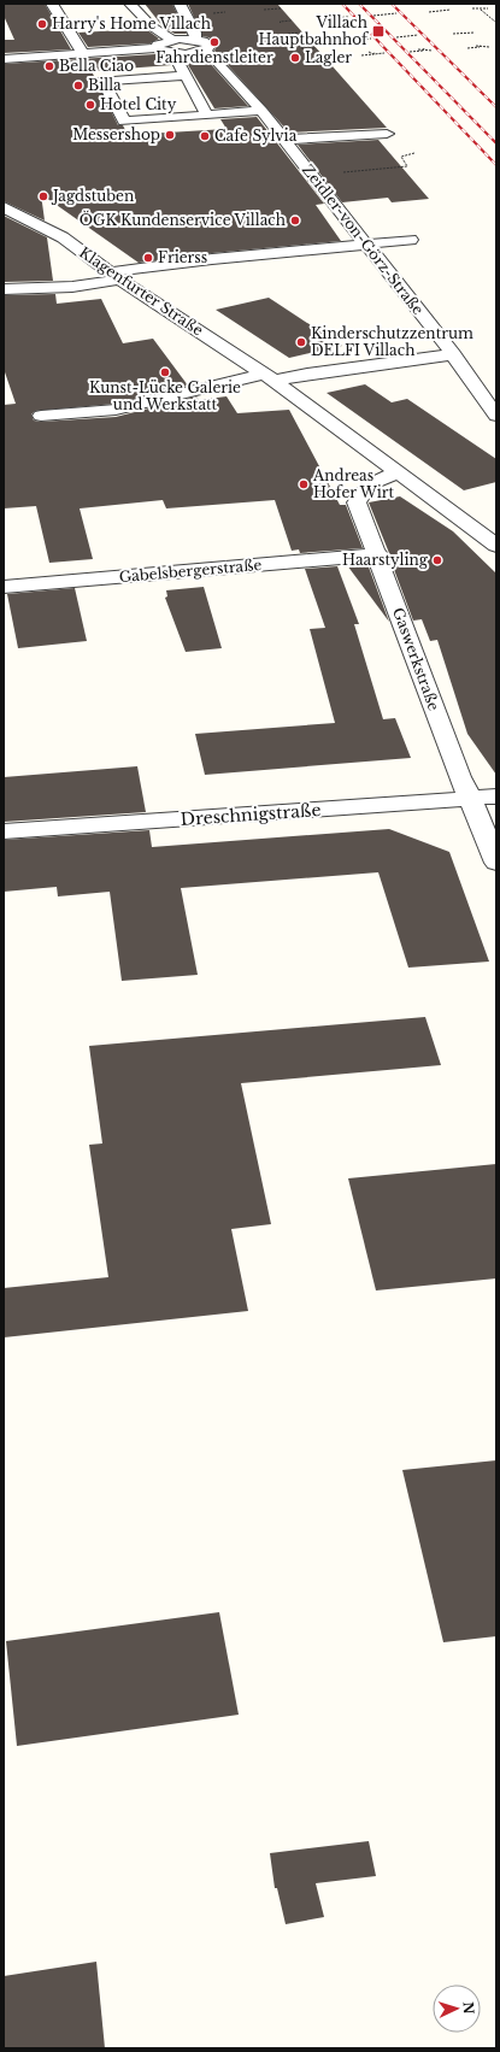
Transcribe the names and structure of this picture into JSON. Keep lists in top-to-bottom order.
{
  "streets": {
    "street": [
      "Zeidler-von-Görz-Straße",
      "Klagenfurter Straße",
      "Gabelsbergerstraße",
      "Gaswerkstraße",
      "Dreschnigstraße"
    ]
  },
  "crossings": [
    ["Klagenfurter Straße", "Gaswerkstraße"],
    ["Gabelsbergerstraße", "Gaswerkstraße"],
    ["Gaswerkstraße", "Dreschnigstraße"]
  ],
  "places": {
    "other": [
      "Harry's Home Villach",
      "Fahrdienstleiter",
      "Lagler",
      "Bella Ciao",
      "Billa",
      "Hotel City",
      "Messershop",
      "Cafe Sylvia",
      "Jagdstuben",
      "ÖGK Kundenservice Villach",
      "Frierss",
      "Kinderschutzzentrum DELFI Villach",
      "Kunst-Lücke Galerie und Werkstatt",
      "Andreas Hofer Wirt",
      "Haarstyling"
    ],
    "transit": ["Villach Hauptbahnhof"]
  },
  "north": "right"
}
